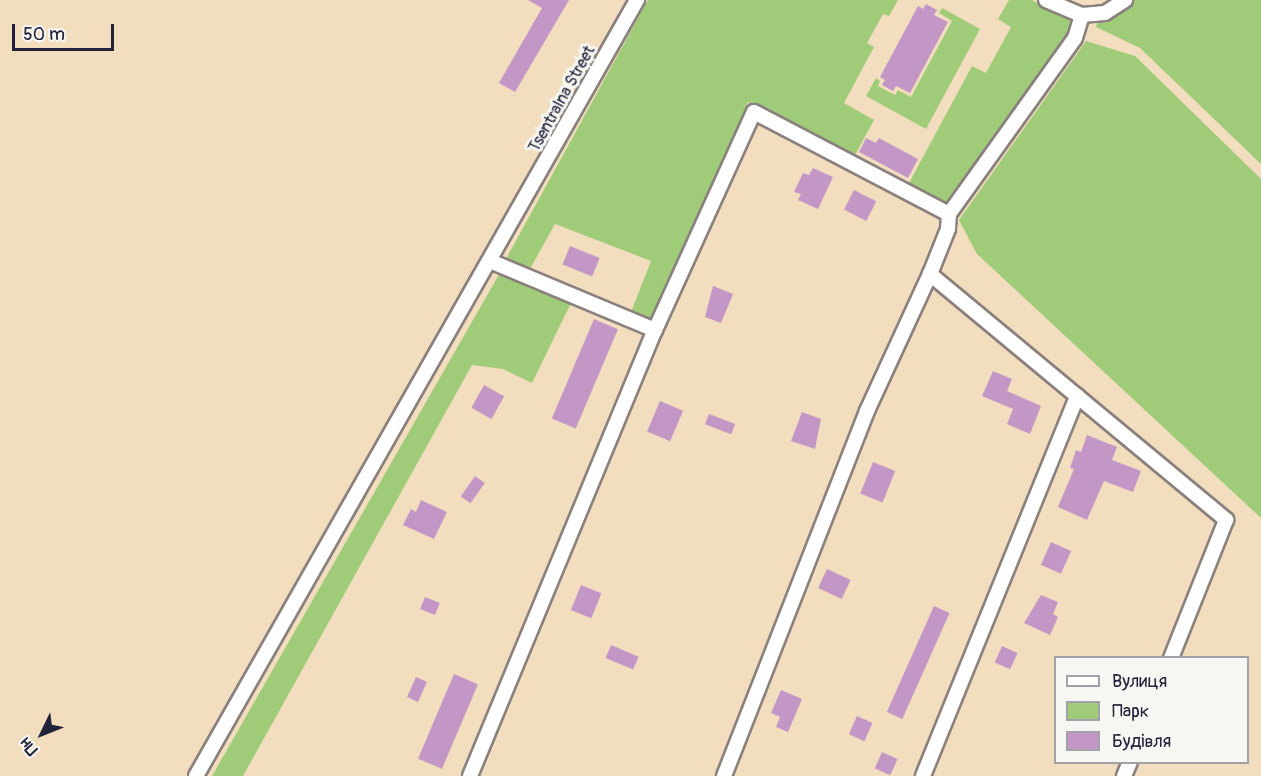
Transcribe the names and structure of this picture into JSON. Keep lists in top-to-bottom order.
{
  "streets": {
    "street": ["Tsentralna Street"]
  },
  "legend": ["Вулиця", "Парк", "Будівля"],
  "scale_bar": "50 m",
  "north": "bottom left"
}
